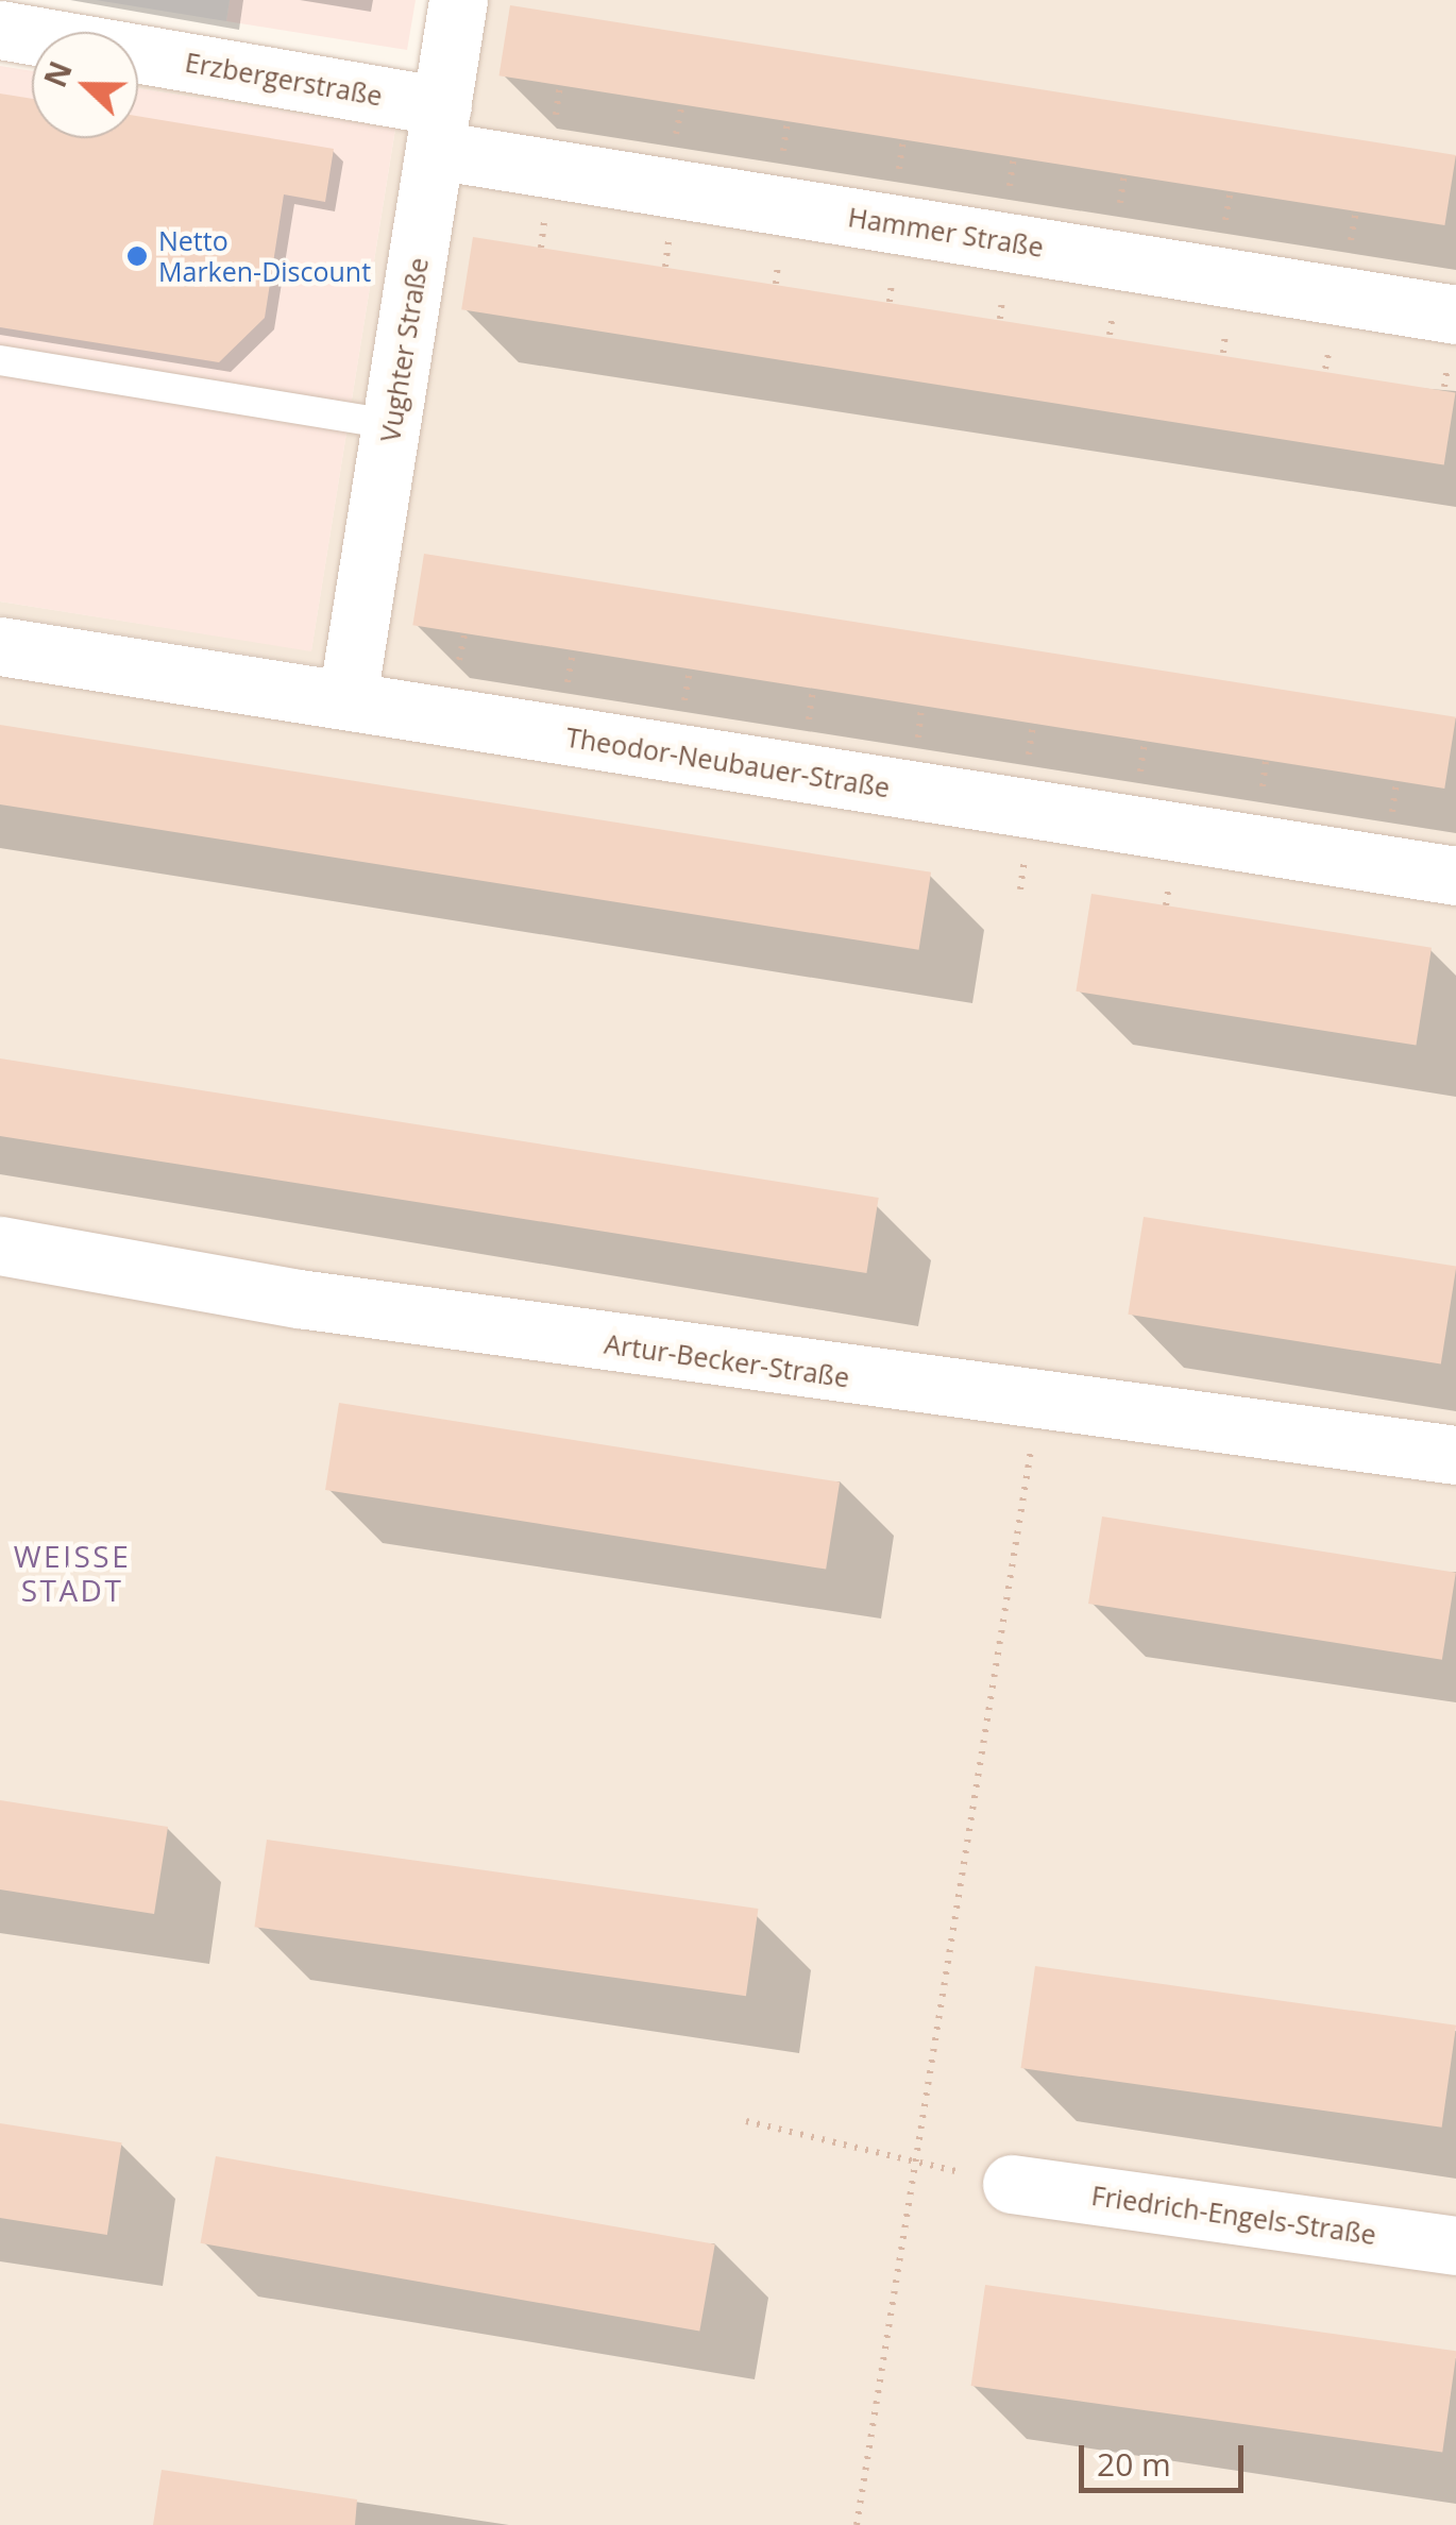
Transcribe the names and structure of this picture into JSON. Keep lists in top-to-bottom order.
{
  "streets": {
    "street": [
      "Erzbergerstraße",
      "Hammer Straße",
      "Vughter Straße",
      "Theodor-Neubauer-Straße",
      "Artur-Becker-Straße",
      "Friedrich-Engels-Straße"
    ]
  },
  "crossings": [
    ["Erzbergerstraße", "Hammer Straße"],
    ["Erzbergerstraße", "Vughter Straße"],
    ["Hammer Straße", "Vughter Straße"],
    ["Vughter Straße", "Theodor-Neubauer-Straße"]
  ],
  "districts": ["WEISSE STADT"],
  "places": ["Netto Marken-Discount"],
  "scale_bar": "20 m",
  "north": "left"
}
